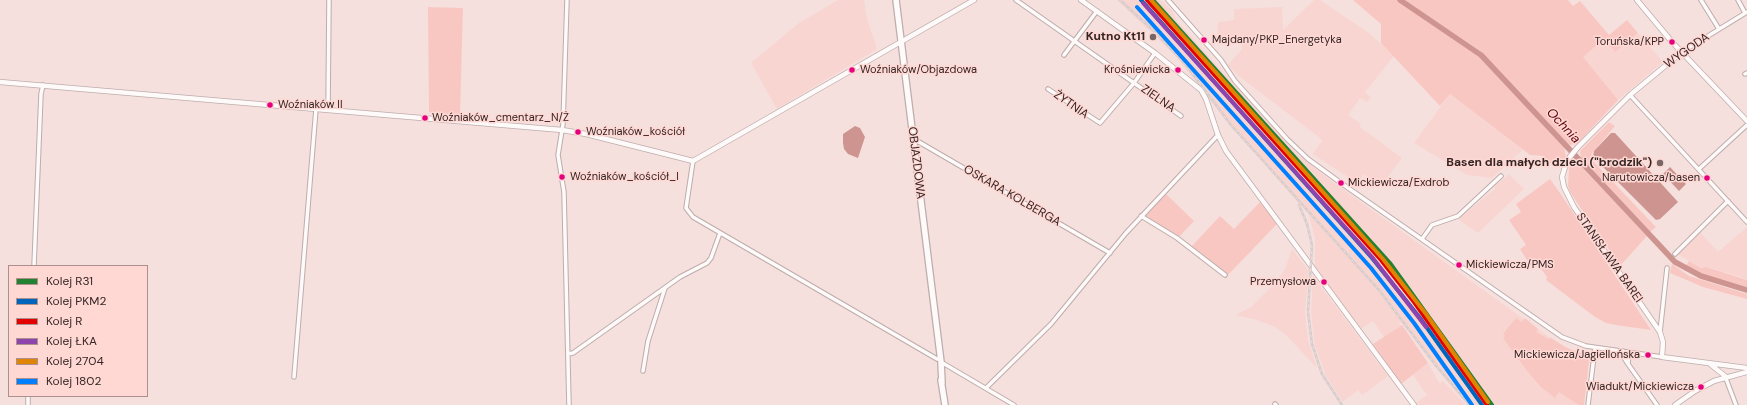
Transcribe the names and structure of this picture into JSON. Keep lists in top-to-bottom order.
{
  "streets": {
    "main road": ["OBJAZDOWA"],
    "street": [
      "WYGODA",
      "ZIELNA",
      "ŻYTNIA",
      "OSKARA KOLBERGA",
      "STANISŁAWA BAREI"
    ]
  },
  "crossings": [
    ["WYGODA", "STANISŁAWA BAREI"],
    ["ZIELNA", "ŻYTNIA"],
    ["OBJAZDOWA", "OSKARA KOLBERGA"]
  ],
  "water": ["Ochnia"],
  "places": [
    "Kutno Kt11",
    "Majdany/PKP_Energetyka",
    "Toruńska/KPP",
    "Woźniaków/Objazdowa",
    "Krośniewicka",
    "Woźniaków II",
    "Woźniaków_cmentarz_N/Ż",
    "Woźniaków_kościół",
    "Basen dla małych dzieci (\"brodzik\")",
    "Woźniaków_kościół_I",
    "Narutowicza/basen",
    "Mickiewicza/Exdrob",
    "Mickiewicza/PMS",
    "Przemysłowa",
    "Mickiewicza/Jagiellońska",
    "Wiadukt/Mickiewicza"
  ],
  "lines": [
    "rail line R31",
    "rail line PKM2",
    "rail line R",
    "rail line 2704",
    "rail line ŁKA",
    "rail line 1802"
  ],
  "legend": [
    "Kolej R31",
    "Kolej PKM2",
    "Kolej R",
    "Kolej ŁKA",
    "Kolej 2704",
    "Kolej 1802"
  ]
}
